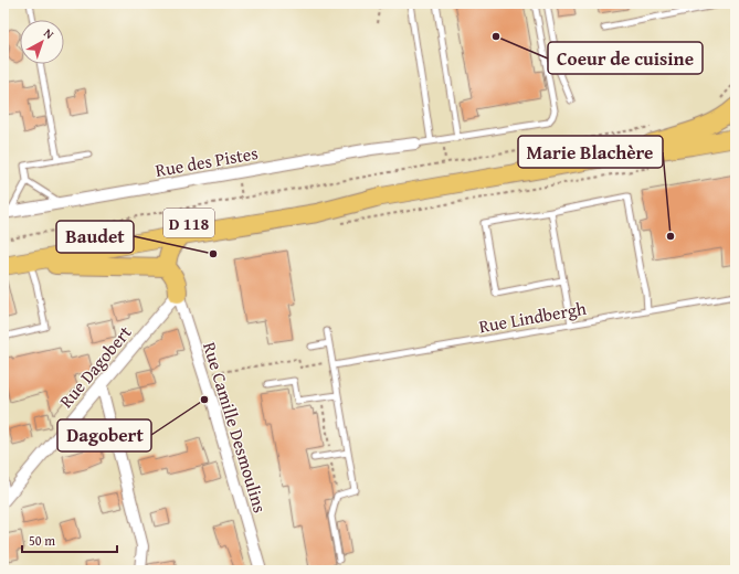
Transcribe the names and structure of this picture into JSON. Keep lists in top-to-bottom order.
{
  "streets": {
    "main road": ["D 118"],
    "street": ["Rue des Pistes", "Rue Dagobert", "Rue Camille Desmoulins"],
    "lane": ["Rue Lindbergh"]
  },
  "crossings": [
    ["Rue Dagobert", "Rue Camille Desmoulins"]
  ],
  "places": [
    "Coeur de cuisine",
    "Marie Blachère",
    "Baudet",
    "Dagobert"
  ],
  "scale_bar": "50 m",
  "north": "top right"
}
